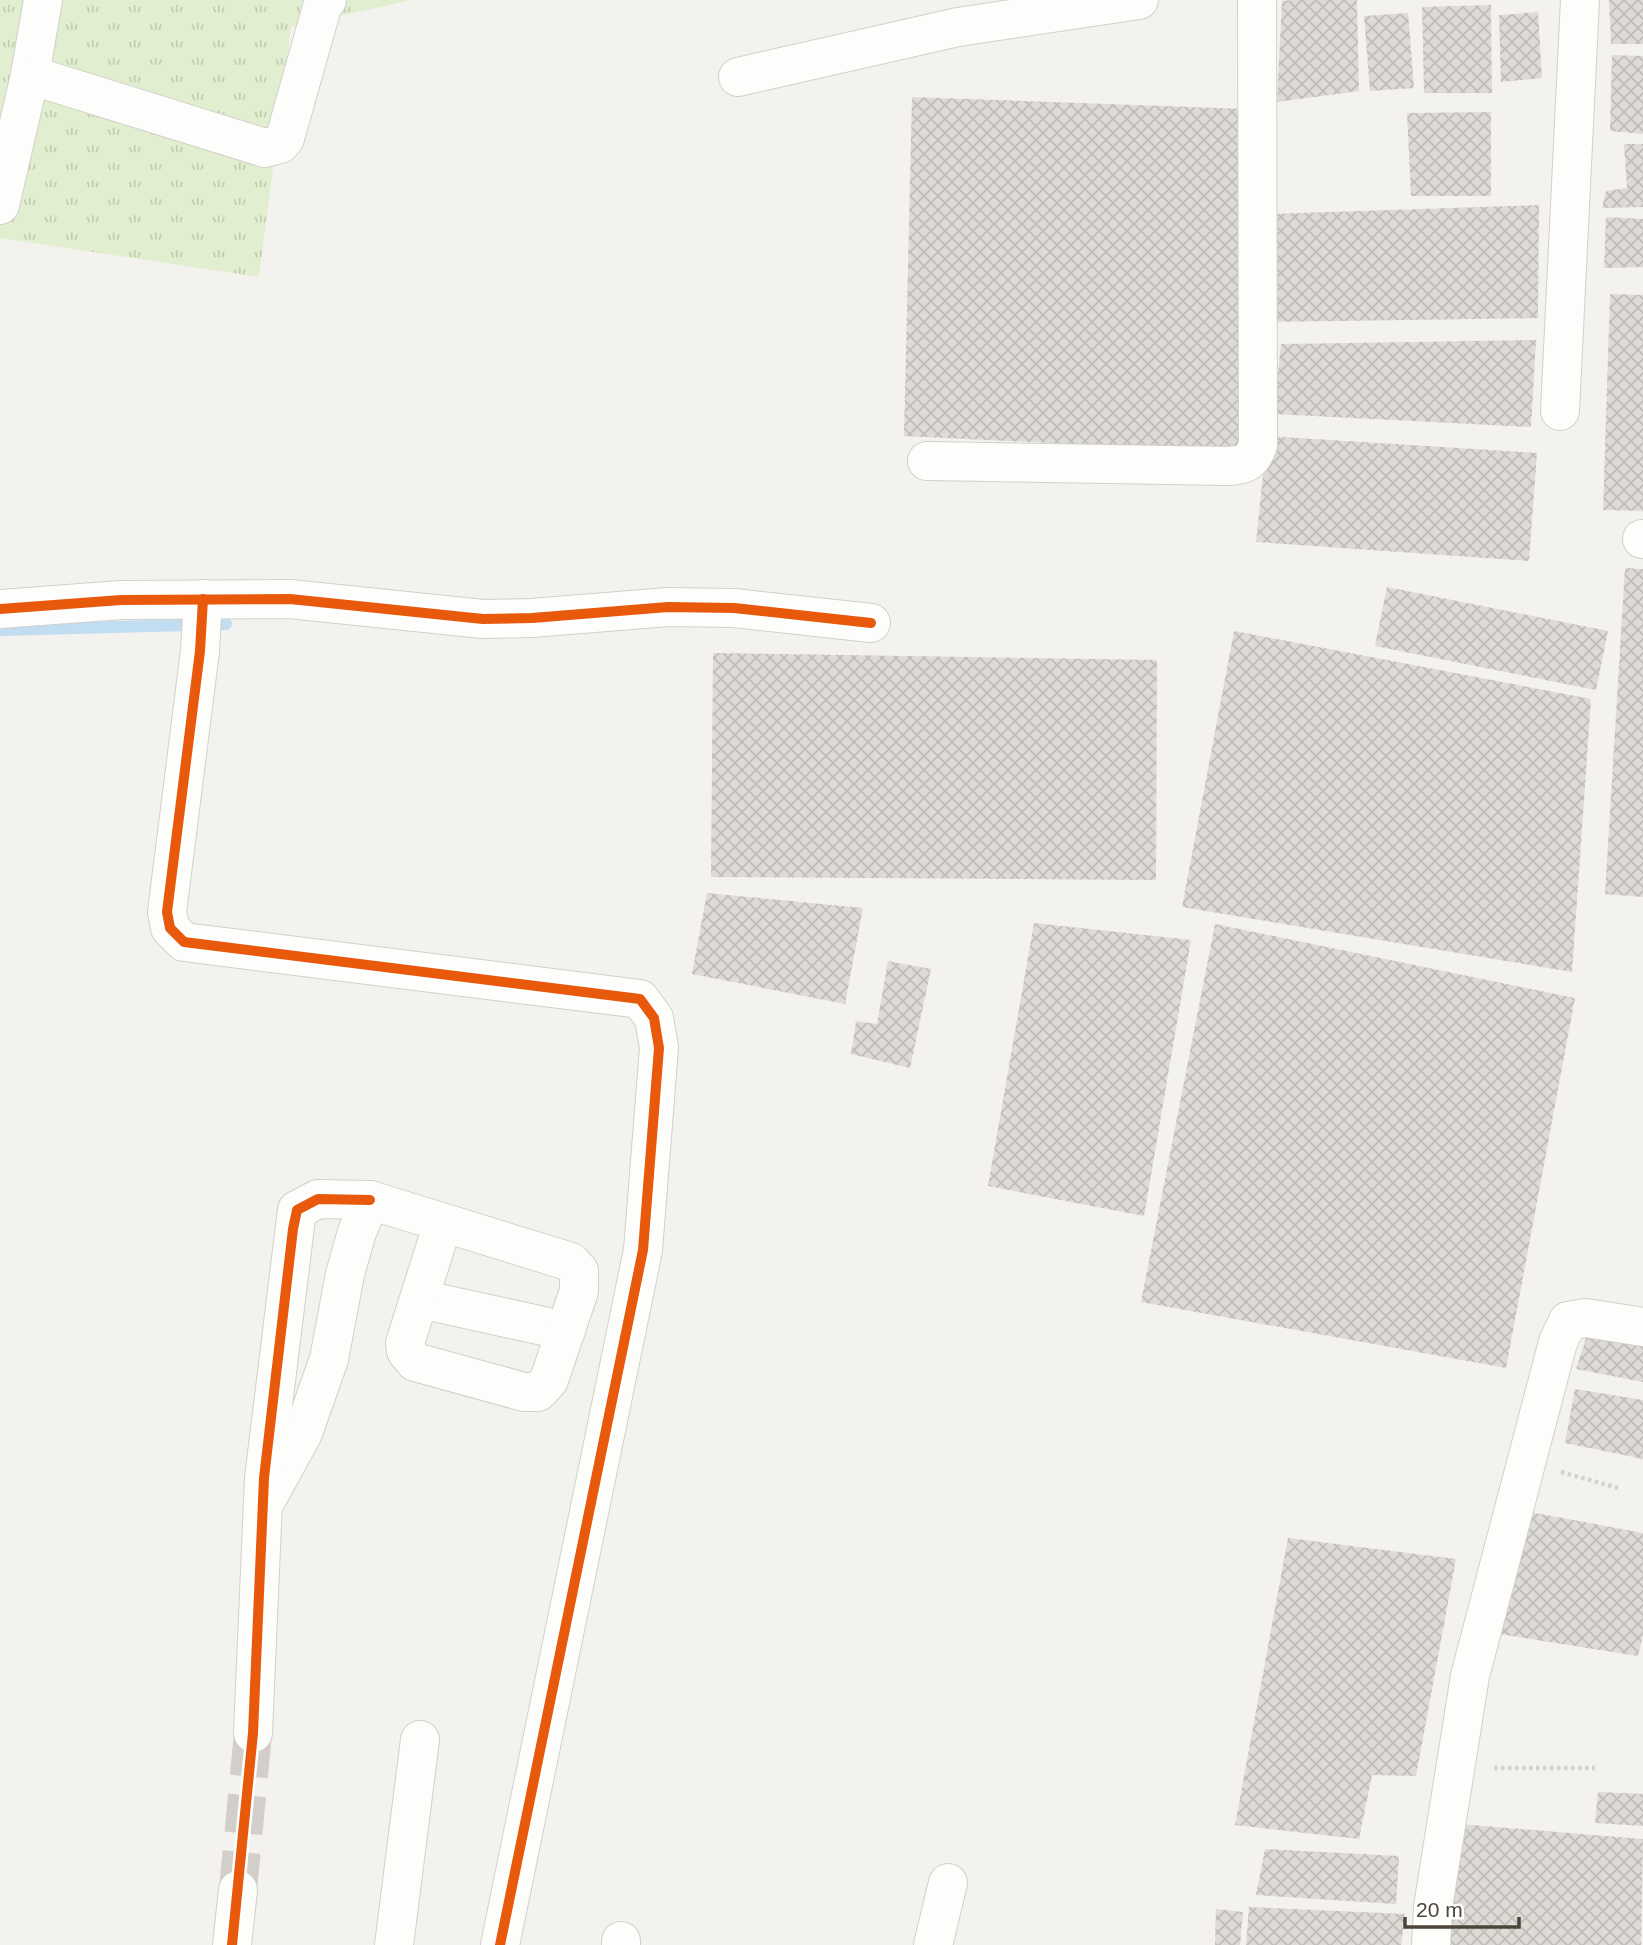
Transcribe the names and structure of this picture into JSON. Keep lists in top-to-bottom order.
{
  "scale_bar": "20 m"
}
